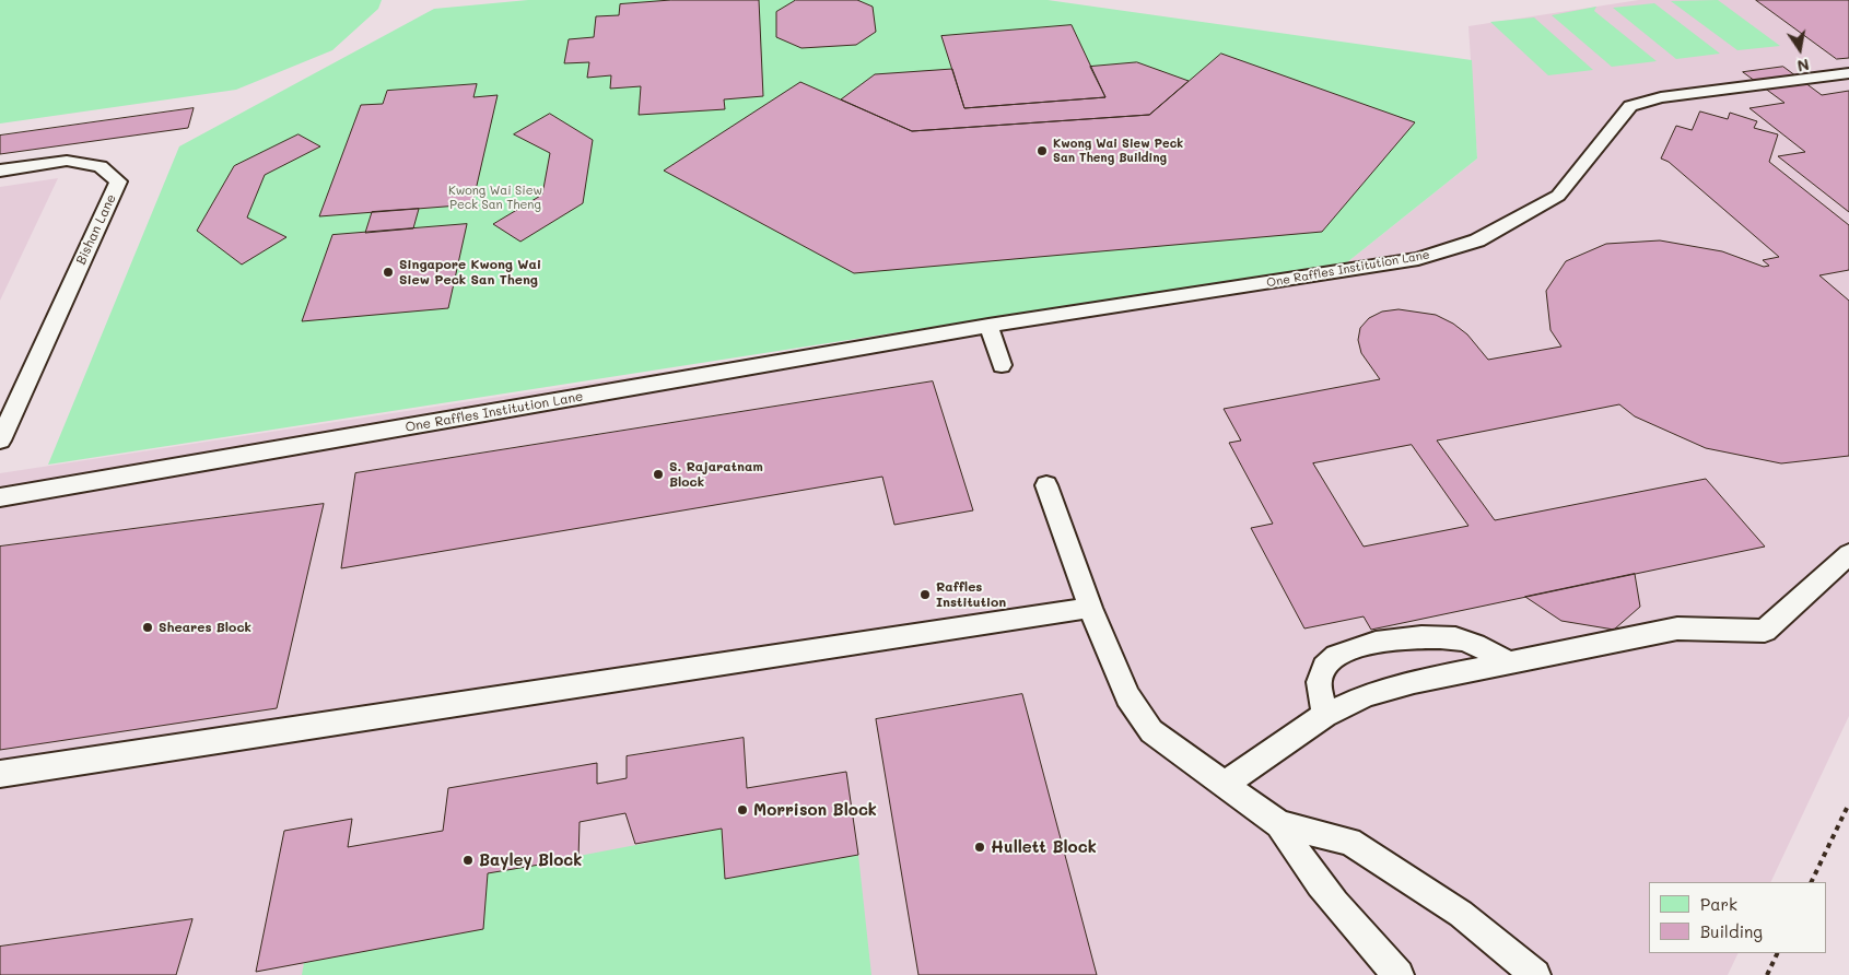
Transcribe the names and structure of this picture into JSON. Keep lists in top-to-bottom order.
{
  "streets": {
    "lane": ["Bishan Lane", "One Raffles Institution Lane"]
  },
  "parks": ["Kwong Wai Siew Peck San Theng"],
  "places": [
    "Kwong Wai Siew Peck San Theng Building",
    "Singapore Kwong Wai Siew Peck San Theng",
    "S. Rajaratnam Block",
    "Raffles Institution",
    "Sheares Block",
    "Morrison Block",
    "Hullett Block",
    "Bayley Block"
  ],
  "legend": ["Park", "Building"],
  "north": "bottom"
}
